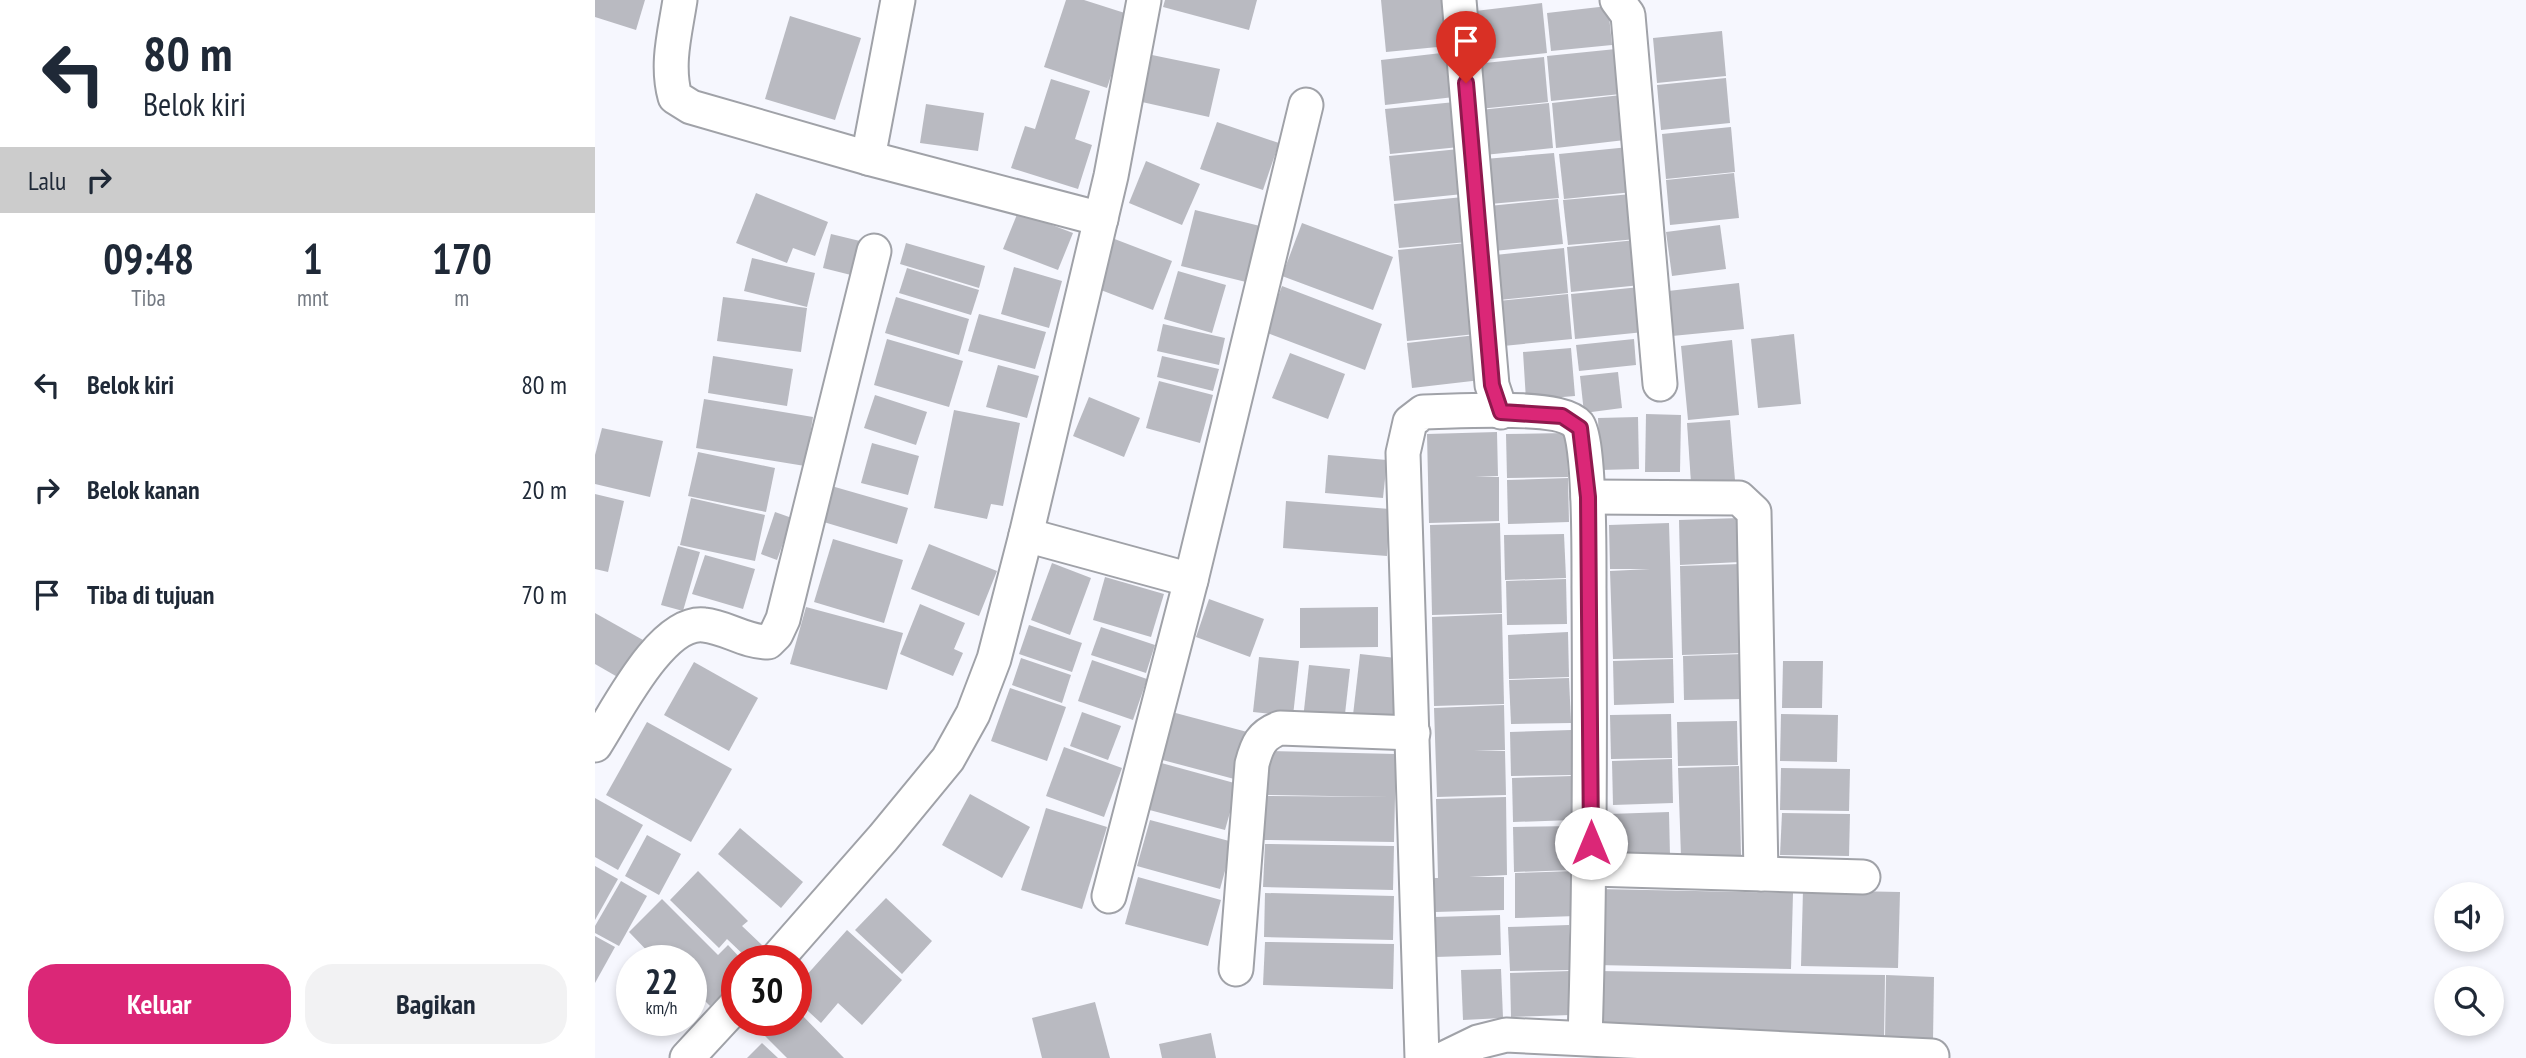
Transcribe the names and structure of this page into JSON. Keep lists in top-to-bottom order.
{
  "page": {
    "turn": ["80 m", "Belok kiri"],
    "then": "Lalu",
    "eta": [
      "09:48",
      "Tiba",
      "1",
      "mnt",
      "170",
      "m"
    ],
    "list": [
      {
        "name": "Belok kiri",
        "value": "80 m"
      },
      {
        "name": "Belok kanan",
        "value": "20 m"
      },
      {
        "name": "Tiba di tujuan",
        "value": "70 m"
      }
    ],
    "speed": "22 km/h",
    "limit": "30",
    "buttons": ["Keluar", "Bagikan"]
  }
}
